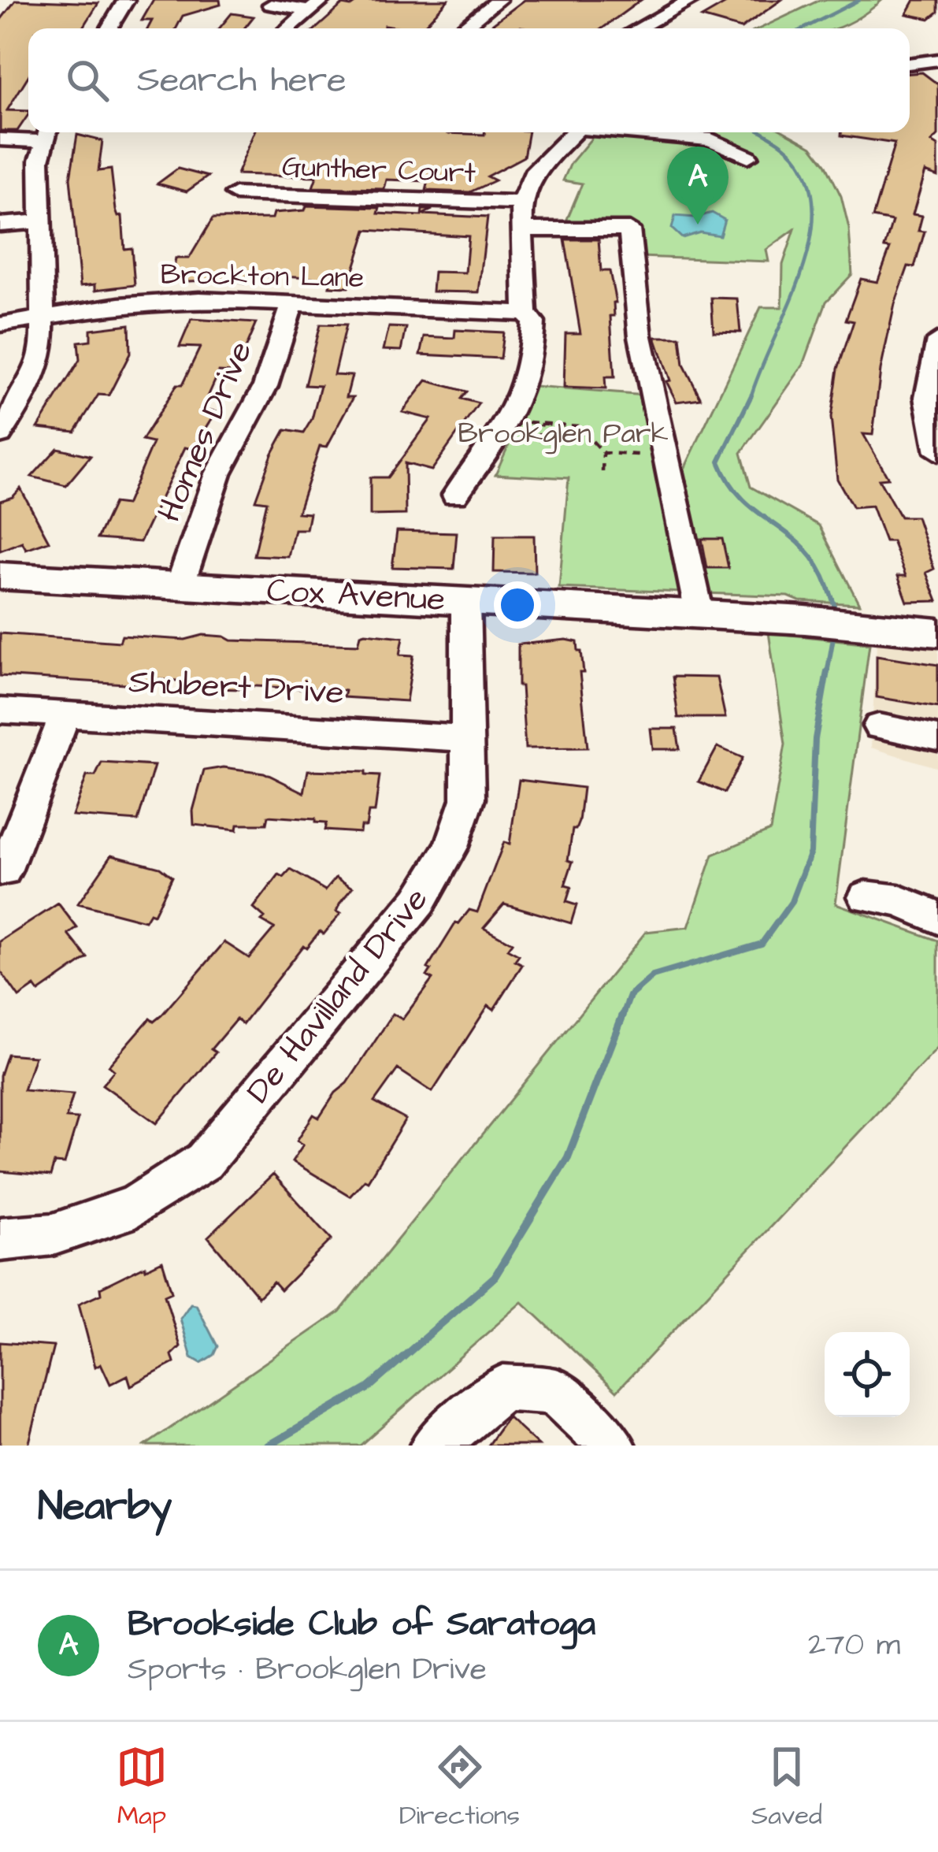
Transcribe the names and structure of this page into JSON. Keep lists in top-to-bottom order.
{
  "streets": {
    "main road": ["Cox Avenue"],
    "street": [
      "Gunther Court",
      "Brockton Lane",
      "Homes Drive",
      "Shubert Drive",
      "De Havilland Drive"
    ]
  },
  "crossings": [
    ["Brockton Lane", "Homes Drive"],
    ["Homes Drive", "Cox Avenue"],
    ["Cox Avenue", "De Havilland Drive"],
    ["Shubert Drive", "De Havilland Drive"]
  ],
  "parks": ["Brookglen Park"],
  "page": {
    "search": "Search here",
    "pins": "A",
    "heading": "Nearby",
    "list": [
      {
        "mark": "A",
        "name": "Brookside Club of Saratoga",
        "note": "Sports · Brookglen Drive",
        "value": "270 m"
      }
    ],
    "nav": ["Map", "Directions", "Saved"]
  }
}
